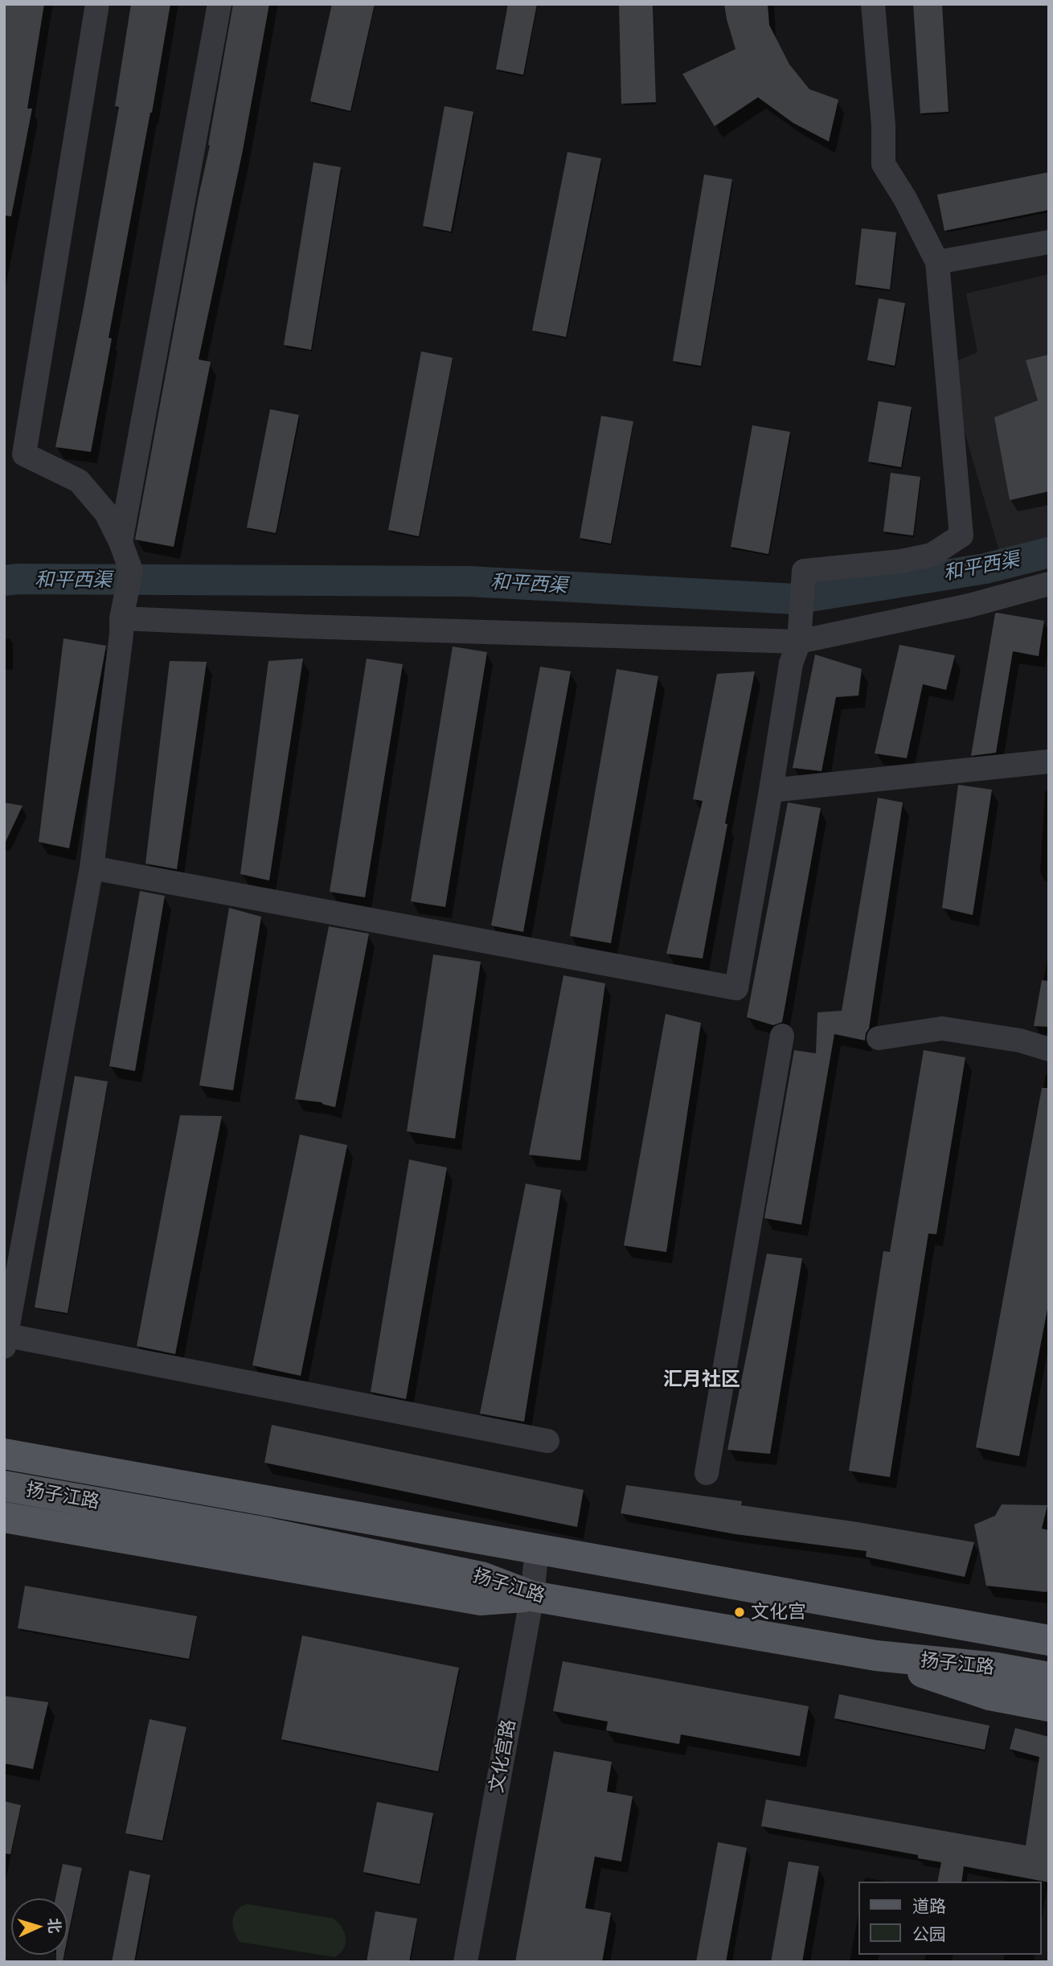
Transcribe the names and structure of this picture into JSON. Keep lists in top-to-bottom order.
{
  "streets": {
    "main road": ["扬子江路"],
    "street": ["文化宫路"]
  },
  "crossings": [
    ["扬子江路", "文化宫路"]
  ],
  "districts": ["汇月社区"],
  "water": ["和平西渠"],
  "places": ["文化宫"],
  "legend": ["道路", "公园"],
  "north": "right"
}
